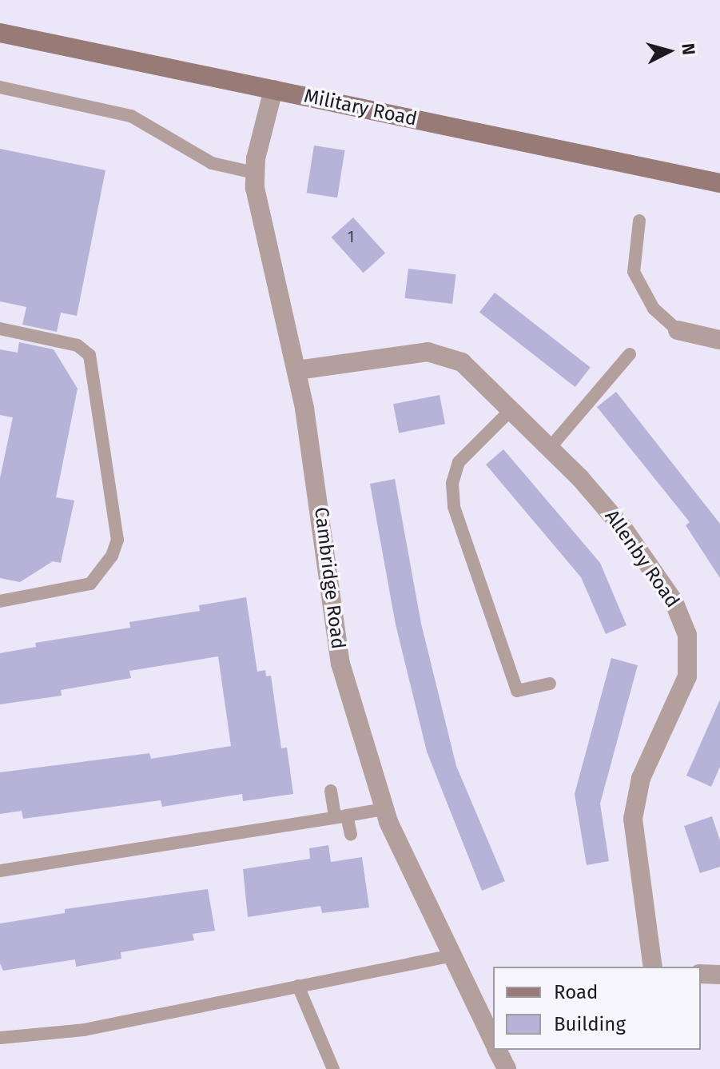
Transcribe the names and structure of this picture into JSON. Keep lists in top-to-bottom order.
{
  "streets": {
    "street": ["Military Road", "Allenby Road", "Cambridge Road"]
  },
  "crossings": [
    ["Military Road", "Cambridge Road"],
    ["Allenby Road", "Cambridge Road"]
  ],
  "house_numbers": ["1"],
  "legend": ["Road", "Building"],
  "north": "right"
}
